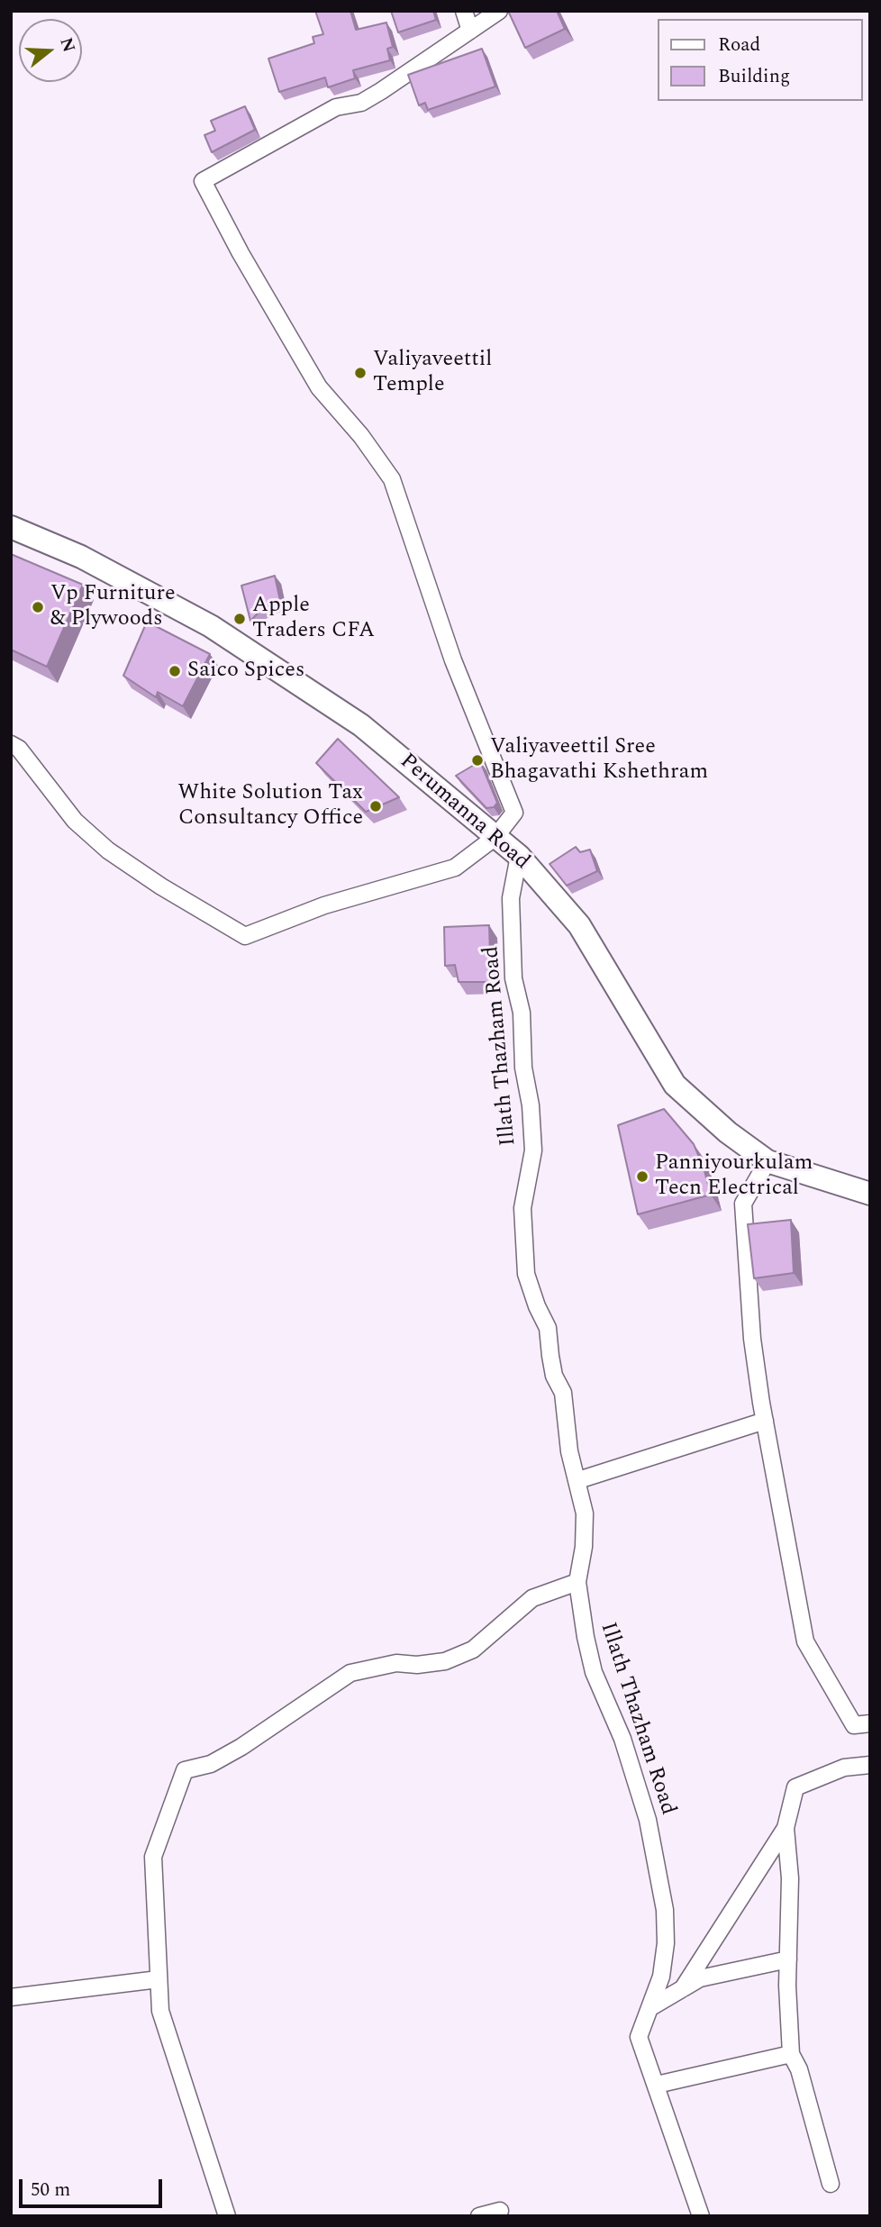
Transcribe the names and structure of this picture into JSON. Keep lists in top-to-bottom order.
{
  "streets": {
    "main road": ["Perumanna Road"],
    "street": ["Illath Thazham Road"]
  },
  "crossings": [
    ["Perumanna Road", "Illath Thazham Road"]
  ],
  "places": [
    "Valiyaveettil Temple",
    "Vp Furniture & Plywoods",
    "Apple Traders CFA",
    "Saico Spices",
    "Valiyaveettil Sree Bhagavathi Kshethram",
    "White Solution Tax Consultancy Office",
    "Panniyourkulam Tecn Electrical"
  ],
  "legend": ["Road", "Building"],
  "scale_bar": "50 m",
  "north": "right"
}
